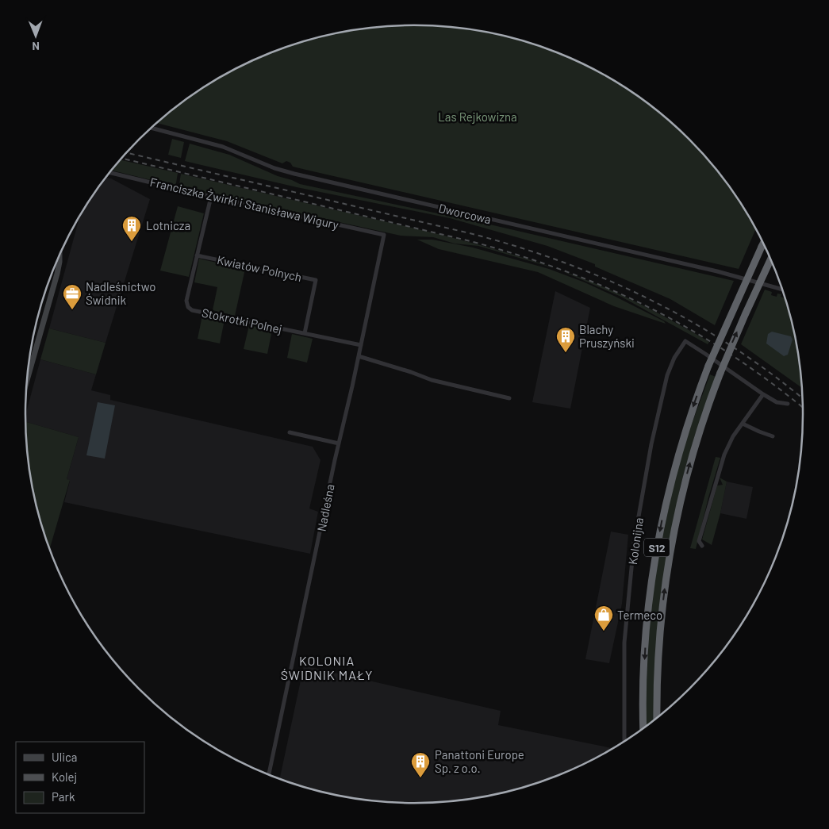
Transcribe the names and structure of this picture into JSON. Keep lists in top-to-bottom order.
{
  "streets": {
    "highway": ["S12"],
    "street": [
      "Franciszka Żwirki i Stanisława Wigury",
      "Dworcowa",
      "Kwiatów Polnych",
      "Stokrotki Polnej",
      "Nadleśna",
      "Kolonijna"
    ]
  },
  "crossings": [
    ["Franciszka Żwirki i Stanisława Wigury", "Stokrotki Polnej"],
    ["Franciszka Żwirki i Stanisława Wigury", "Nadleśna"],
    ["Kwiatów Polnych", "Stokrotki Polnej"],
    ["Stokrotki Polnej", "Nadleśna"]
  ],
  "districts": ["KOLONIA ŚWIDNIK MAŁY"],
  "parks": ["Las Rejkowizna"],
  "places": {
    "building": ["Lotnicza", "Blachy Pruszyński", "Panattoni Europe Sp. z o.o."],
    "office": ["Nadleśnictwo Świdnik"],
    "shop": ["Termeco"]
  },
  "legend": ["Ulica", "Kolej", "Park"],
  "north": "bottom"
}
